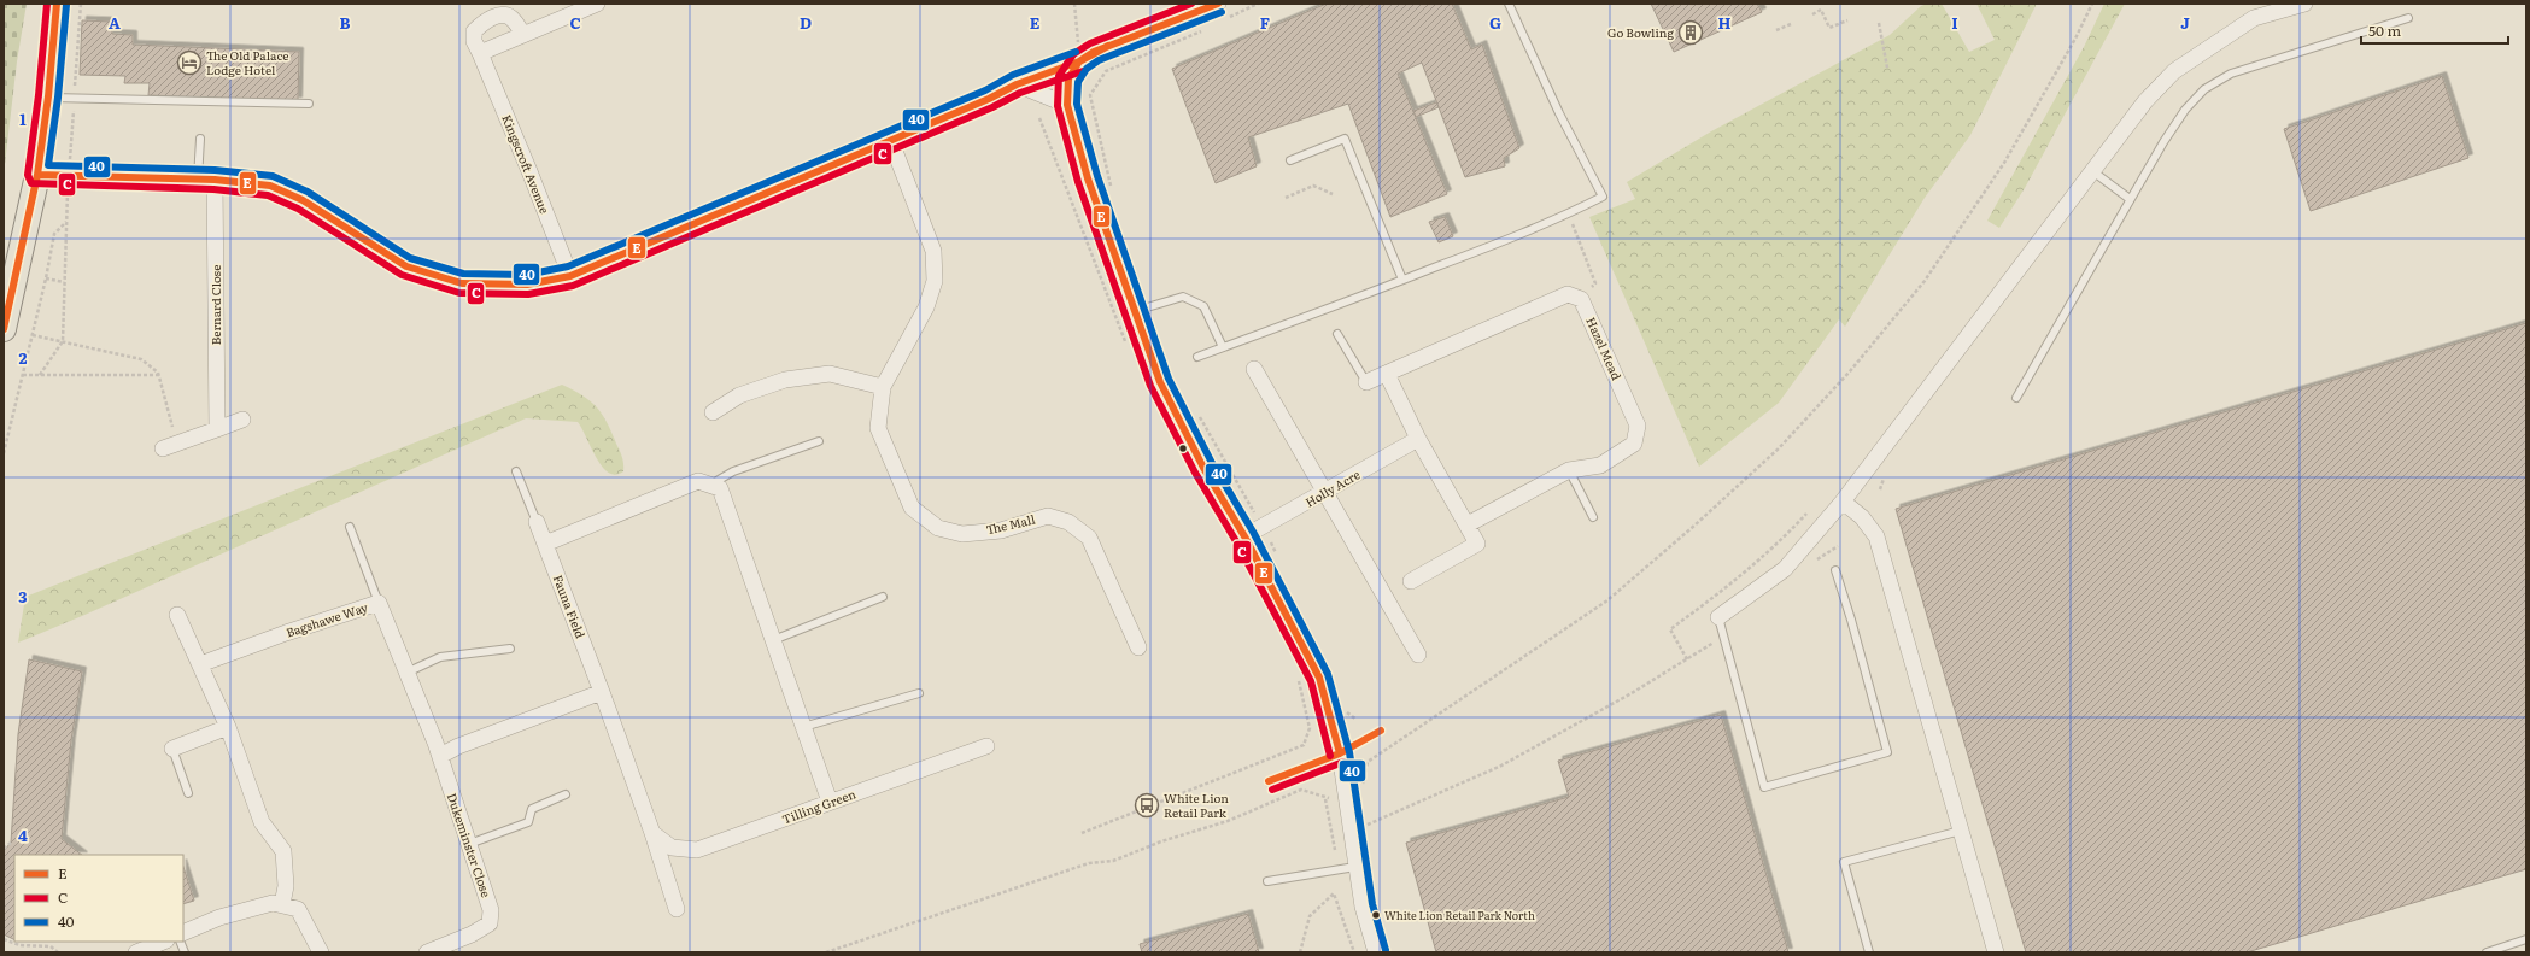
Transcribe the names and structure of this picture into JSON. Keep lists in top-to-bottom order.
{
  "streets": {
    "street": [
      "Kingscroft Avenue",
      "Bernard Close",
      "Hazel Mead",
      "Holly Acre",
      "The Mall",
      "Fauna Field",
      "Bagshawe Way",
      "Tilling Green",
      "Dukeminster Close"
    ]
  },
  "crossings": [
    ["Bagshawe Way", "Dukeminster Close"]
  ],
  "places": {
    "building": ["Go Bowling"],
    "hotel": ["The Old Palace Lodge Hotel"],
    "bus stop": ["White Lion Retail Park"],
    "other": ["White Lion Retail Park North"]
  },
  "lines": ["transit line E", "transit line C", "transit line 40"],
  "legend": ["E", "C", "40"],
  "scale_bar": "50 m",
  "grid": {
    "columns": [
      "A",
      "B",
      "C",
      "D",
      "E",
      "F",
      "G",
      "H",
      "I",
      "J"
    ],
    "rows": [
      "1",
      "2",
      "3",
      "4"
    ]
  }
}
